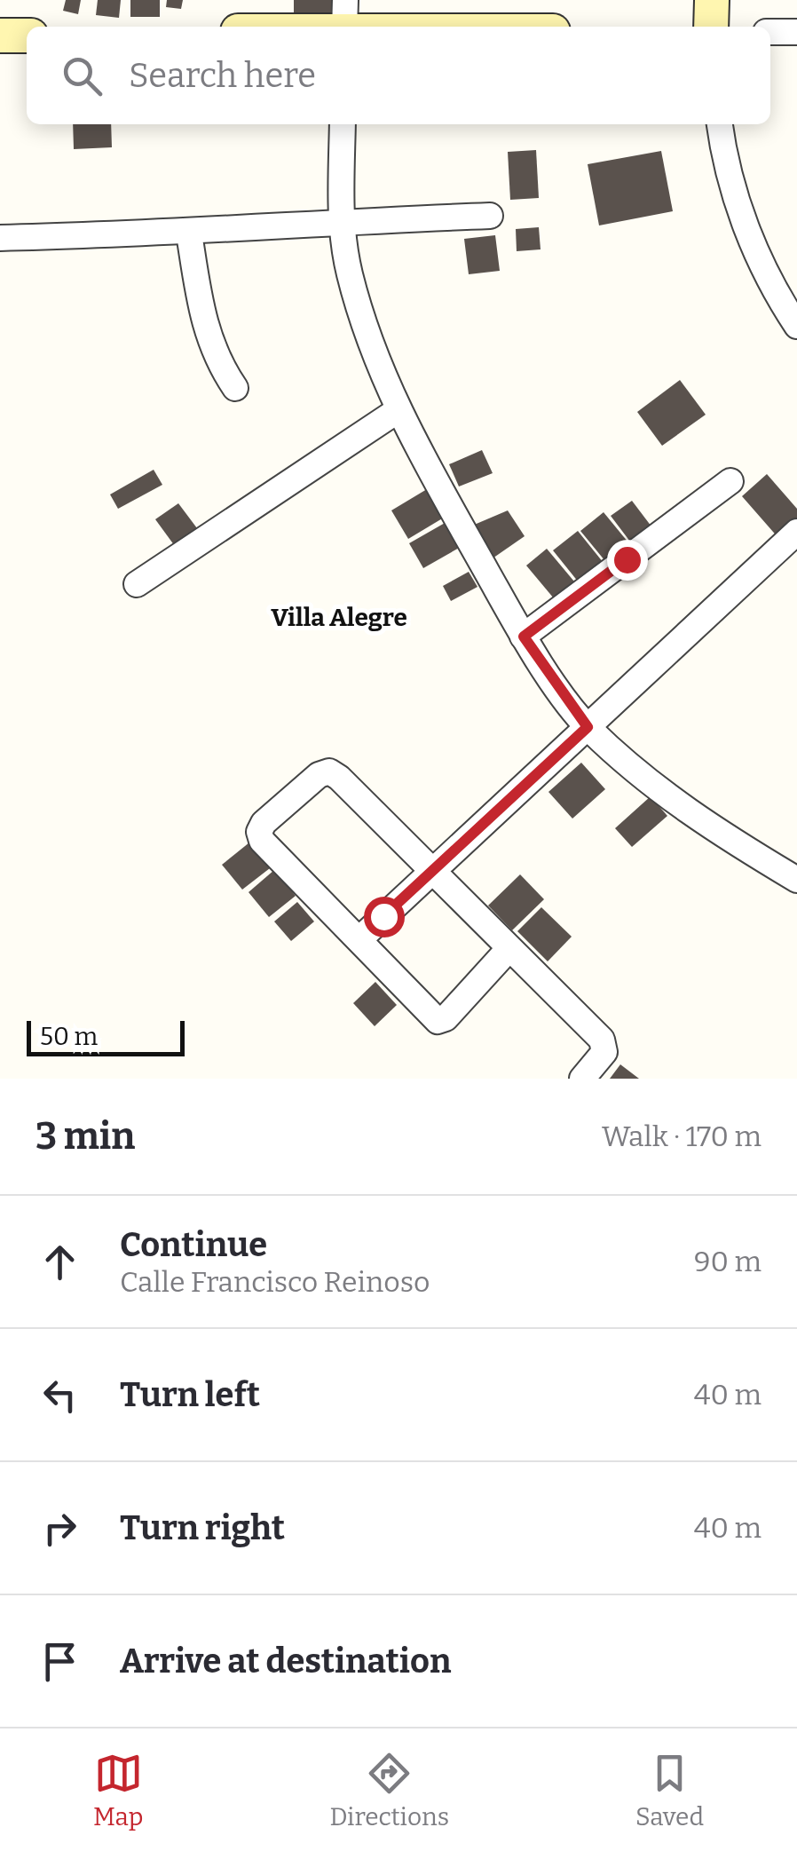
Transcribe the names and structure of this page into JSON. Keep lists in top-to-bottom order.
{
  "districts": ["Villa Alegre"],
  "scale_bar": "50 m",
  "page": {
    "search": "Search here",
    "scale": "50 m",
    "heading": ["3 min", "Walk · 170 m"],
    "list": [
      ["Continue", "Calle Francisco Reinoso", "90 m"],
      ["Turn left", "40 m"],
      ["Turn right", "40 m"],
      "Arrive at destination"
    ],
    "nav": ["Map", "Directions", "Saved"]
  }
}
